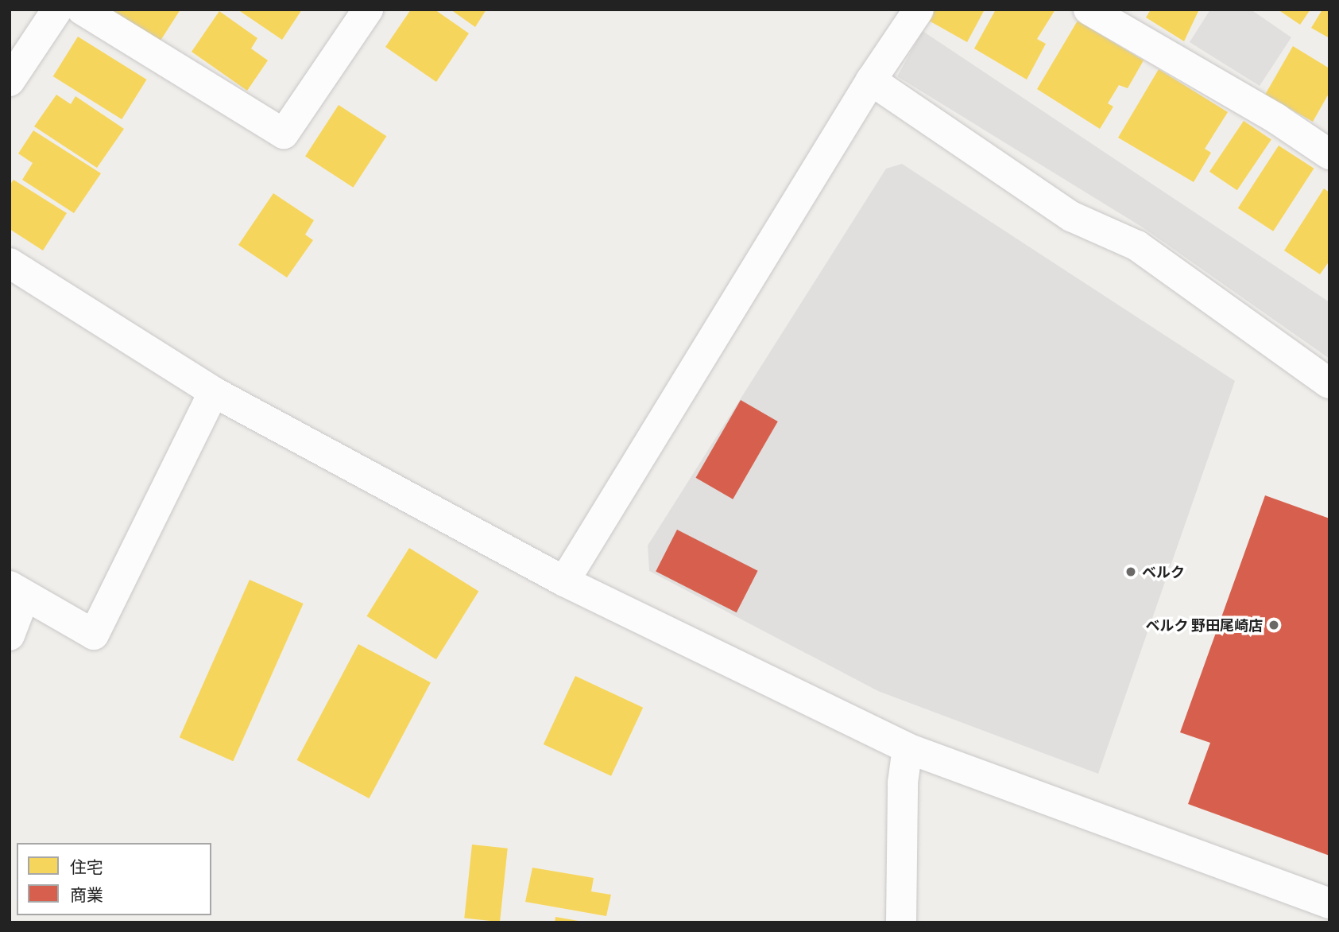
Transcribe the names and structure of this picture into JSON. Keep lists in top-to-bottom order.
{
  "places": ["ベルク", "ベルク 野田尾崎店"],
  "legend": ["住宅", "商業"]
}
